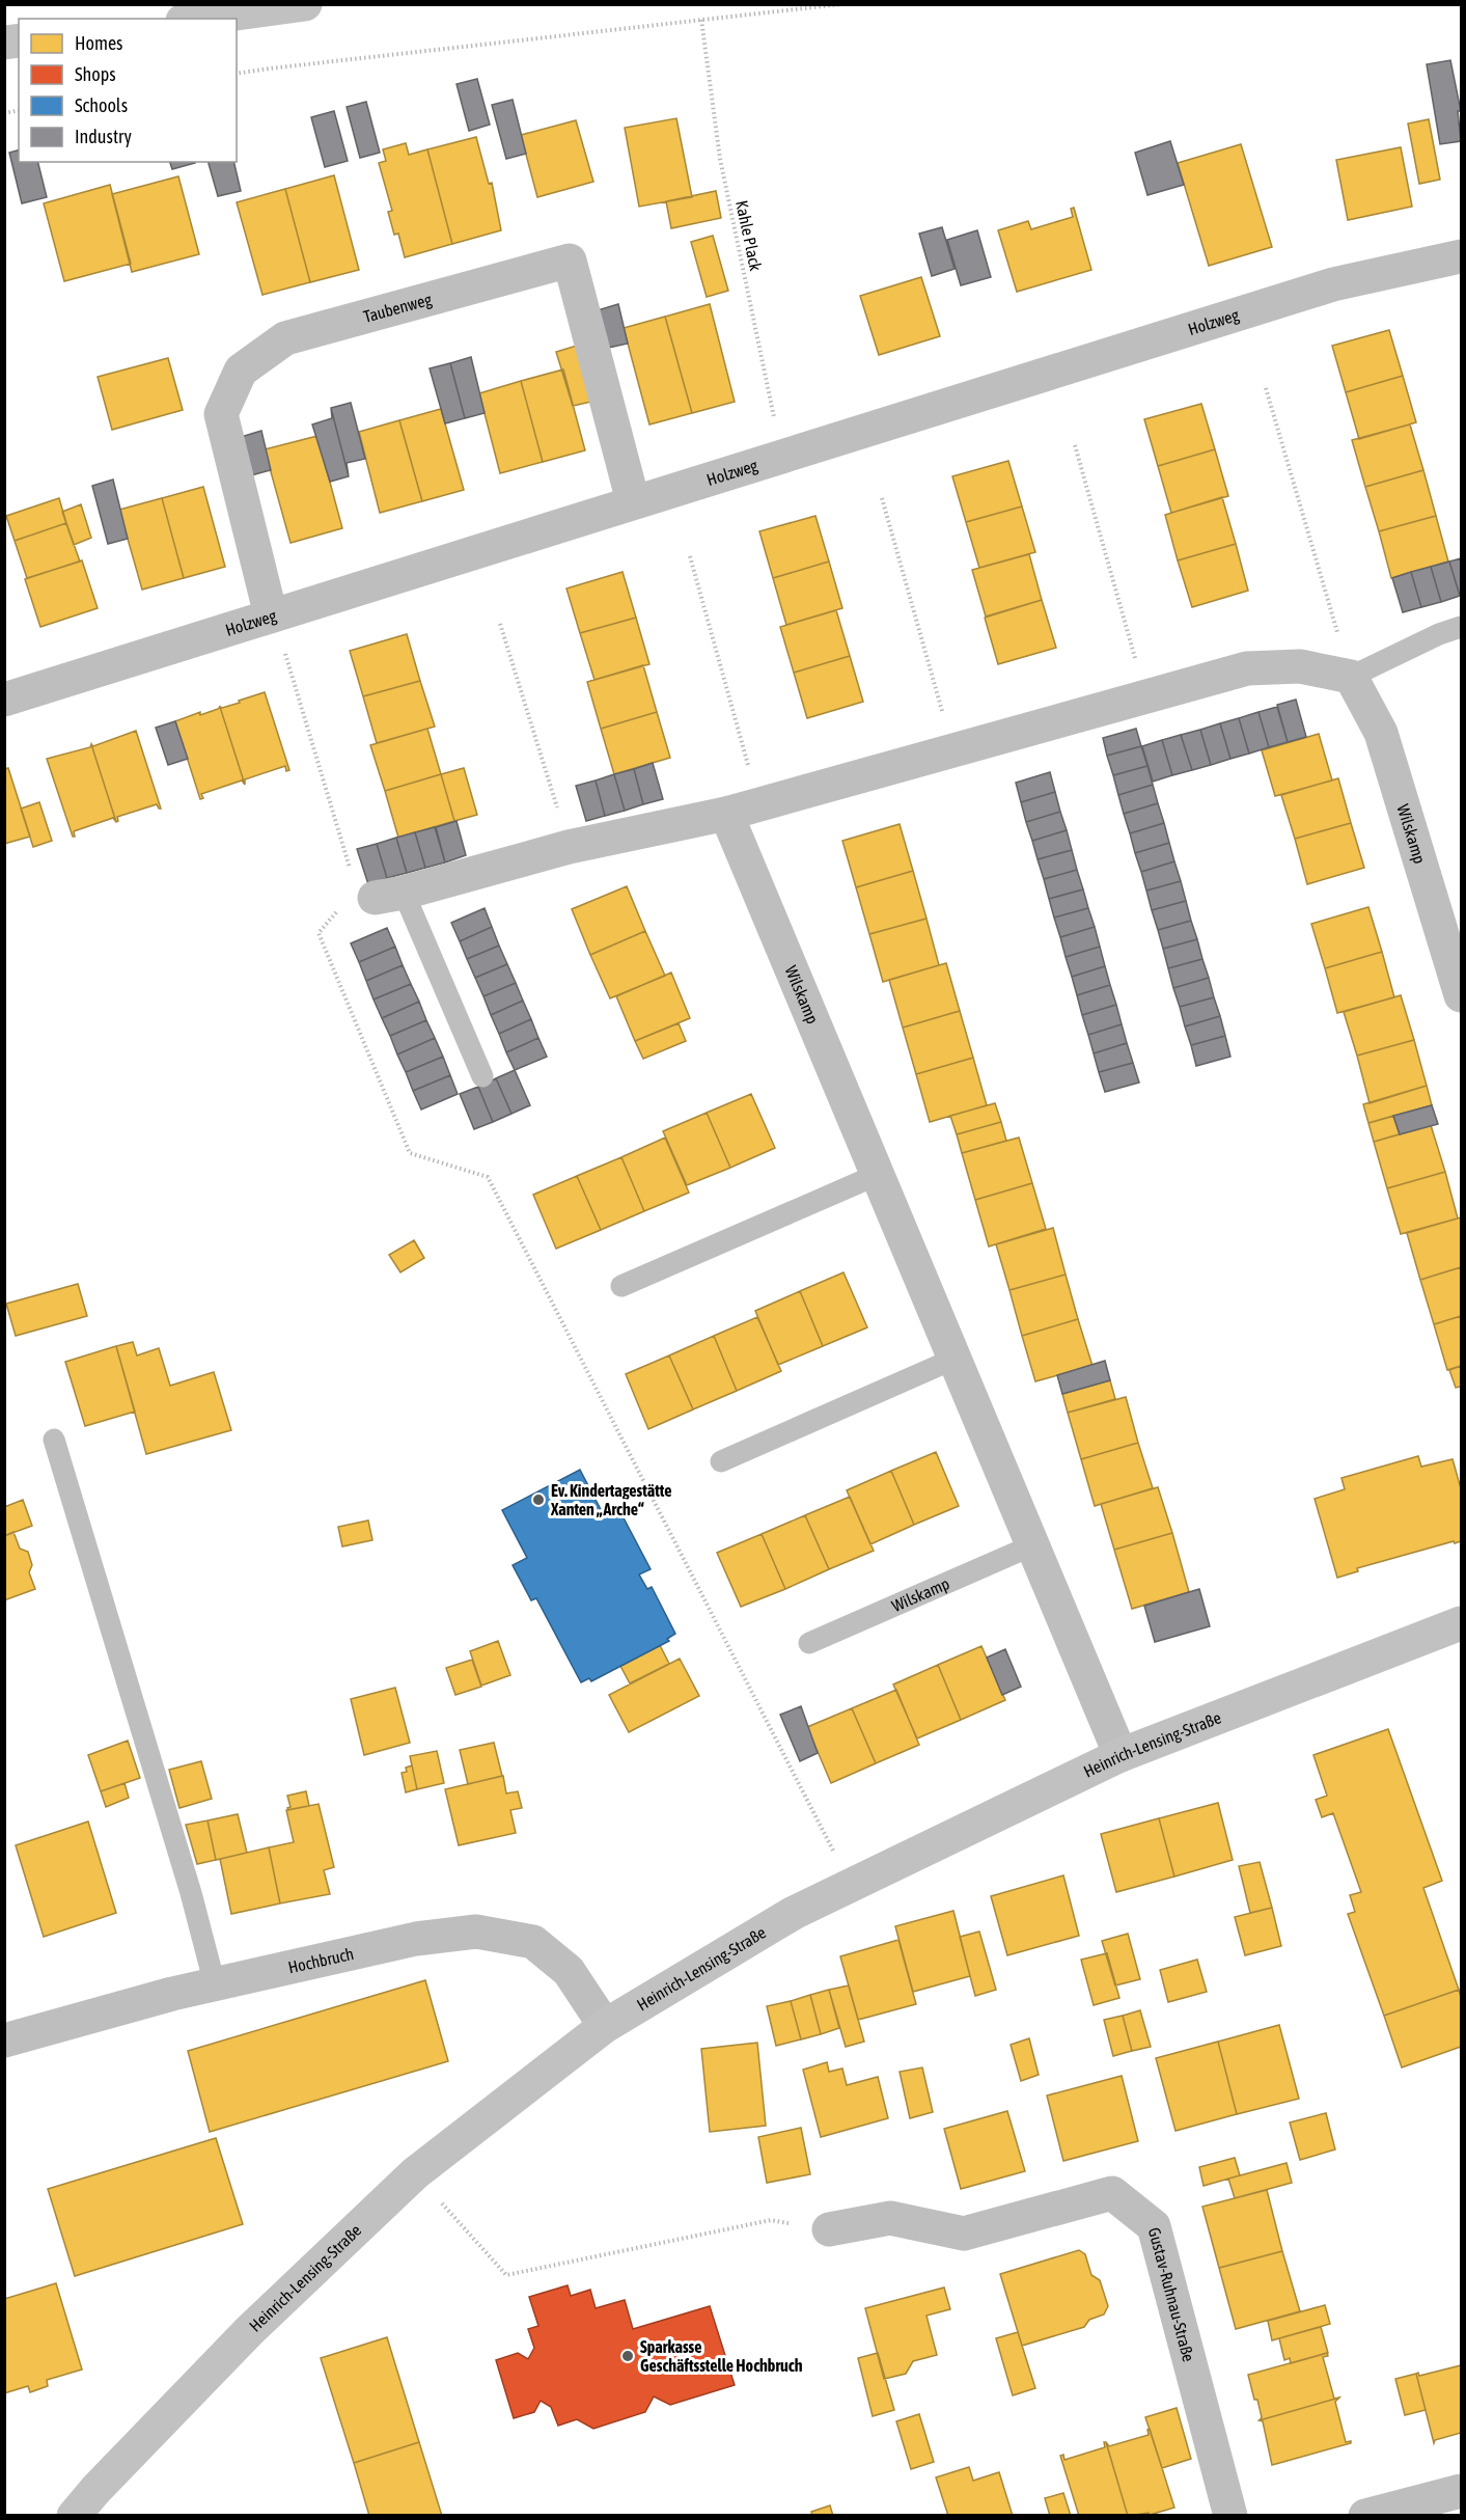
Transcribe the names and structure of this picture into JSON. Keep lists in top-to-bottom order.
{
  "streets": {
    "street": [
      "Taubenweg",
      "Holzweg",
      "Wilskamp",
      "Heinrich-Lensing-Straße",
      "Hochbruch",
      "Gustav-Ruhnau-Straße"
    ],
    "path": ["Kahle Plack"]
  },
  "crossings": [
    ["Kahle Plack", "Holzweg"],
    ["Taubenweg", "Holzweg"],
    ["Wilskamp", "Heinrich-Lensing-Straße"],
    ["Heinrich-Lensing-Straße", "Hochbruch"]
  ],
  "places": ["Ev. Kindertagestätte Xanten „Arche“", "Sparkasse Geschäftsstelle Hochbruch"],
  "legend": [
    "Homes",
    "Shops",
    "Schools",
    "Industry"
  ]
}
